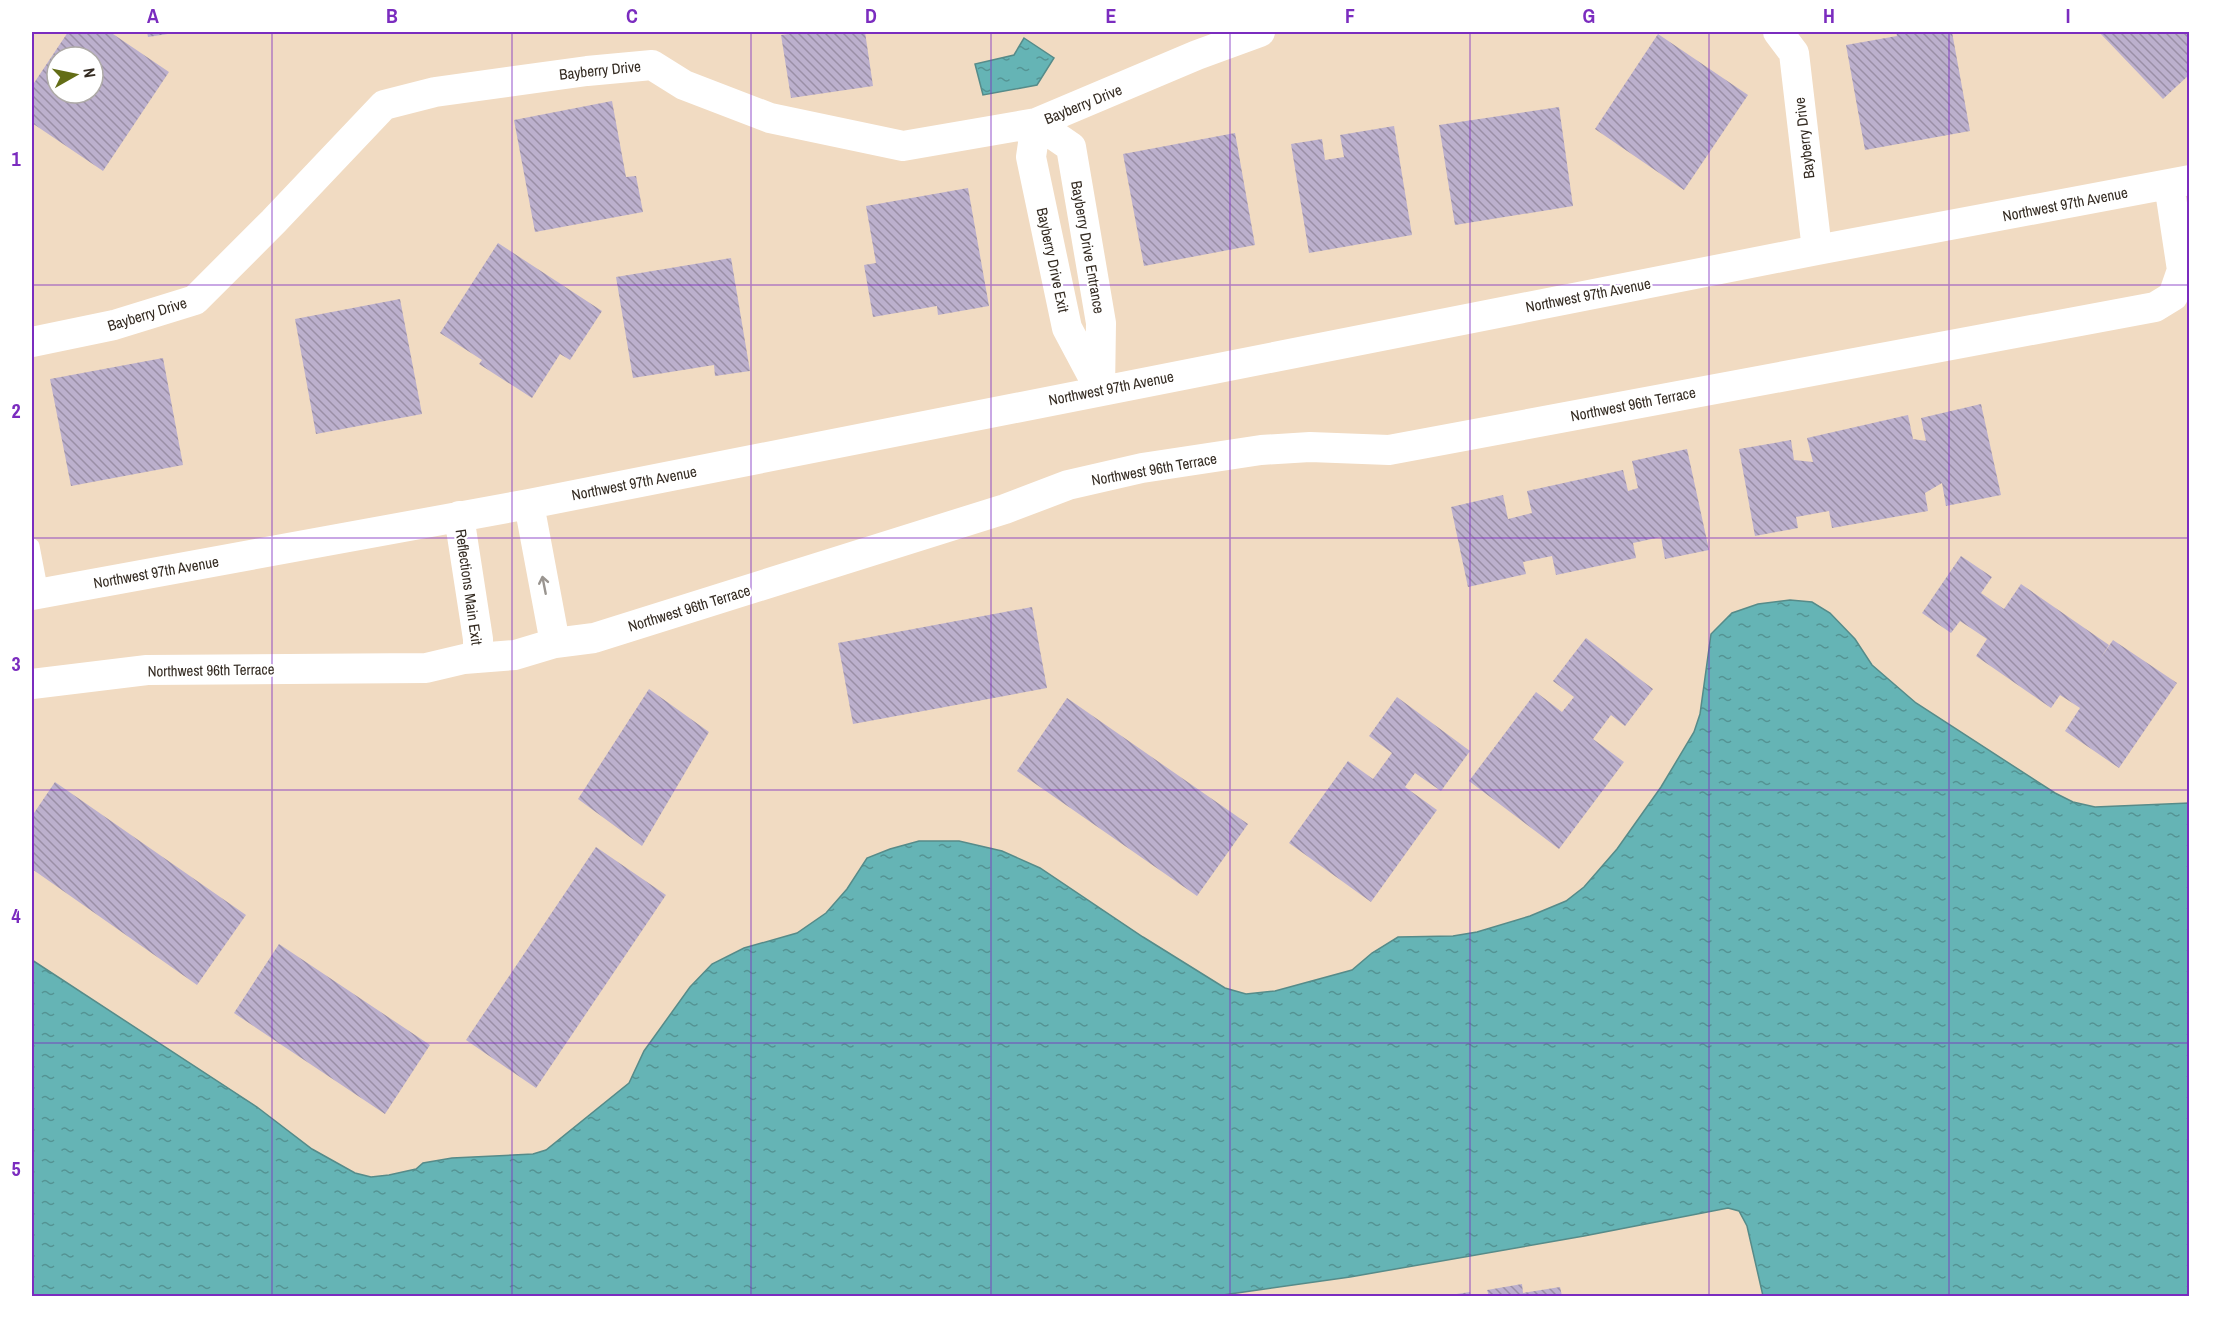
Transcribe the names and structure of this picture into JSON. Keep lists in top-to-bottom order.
{
  "streets": {
    "street": [
      "Bayberry Drive",
      "Northwest 97th Avenue",
      "Bayberry Drive Entrance",
      "Bayberry Drive Exit",
      "Northwest 96th Terrace",
      "Reflections Main Exit"
    ]
  },
  "crossings": [
    ["Bayberry Drive", "Northwest 97th Avenue"],
    ["Bayberry Drive", "Bayberry Drive Entrance"],
    ["Bayberry Drive", "Bayberry Drive Exit"],
    ["Northwest 97th Avenue", "Bayberry Drive Entrance"],
    ["Northwest 97th Avenue", "Bayberry Drive Exit"],
    ["Northwest 97th Avenue", "Northwest 96th Terrace"],
    ["Northwest 97th Avenue", "Reflections Main Exit"],
    ["Bayberry Drive Entrance", "Bayberry Drive Exit"],
    ["Northwest 96th Terrace", "Reflections Main Exit"]
  ],
  "north": "right",
  "grid": {
    "columns": [
      "A",
      "B",
      "C",
      "D",
      "E",
      "F",
      "G",
      "H",
      "I"
    ],
    "rows": [
      "1",
      "2",
      "3",
      "4",
      "5"
    ]
  }
}
